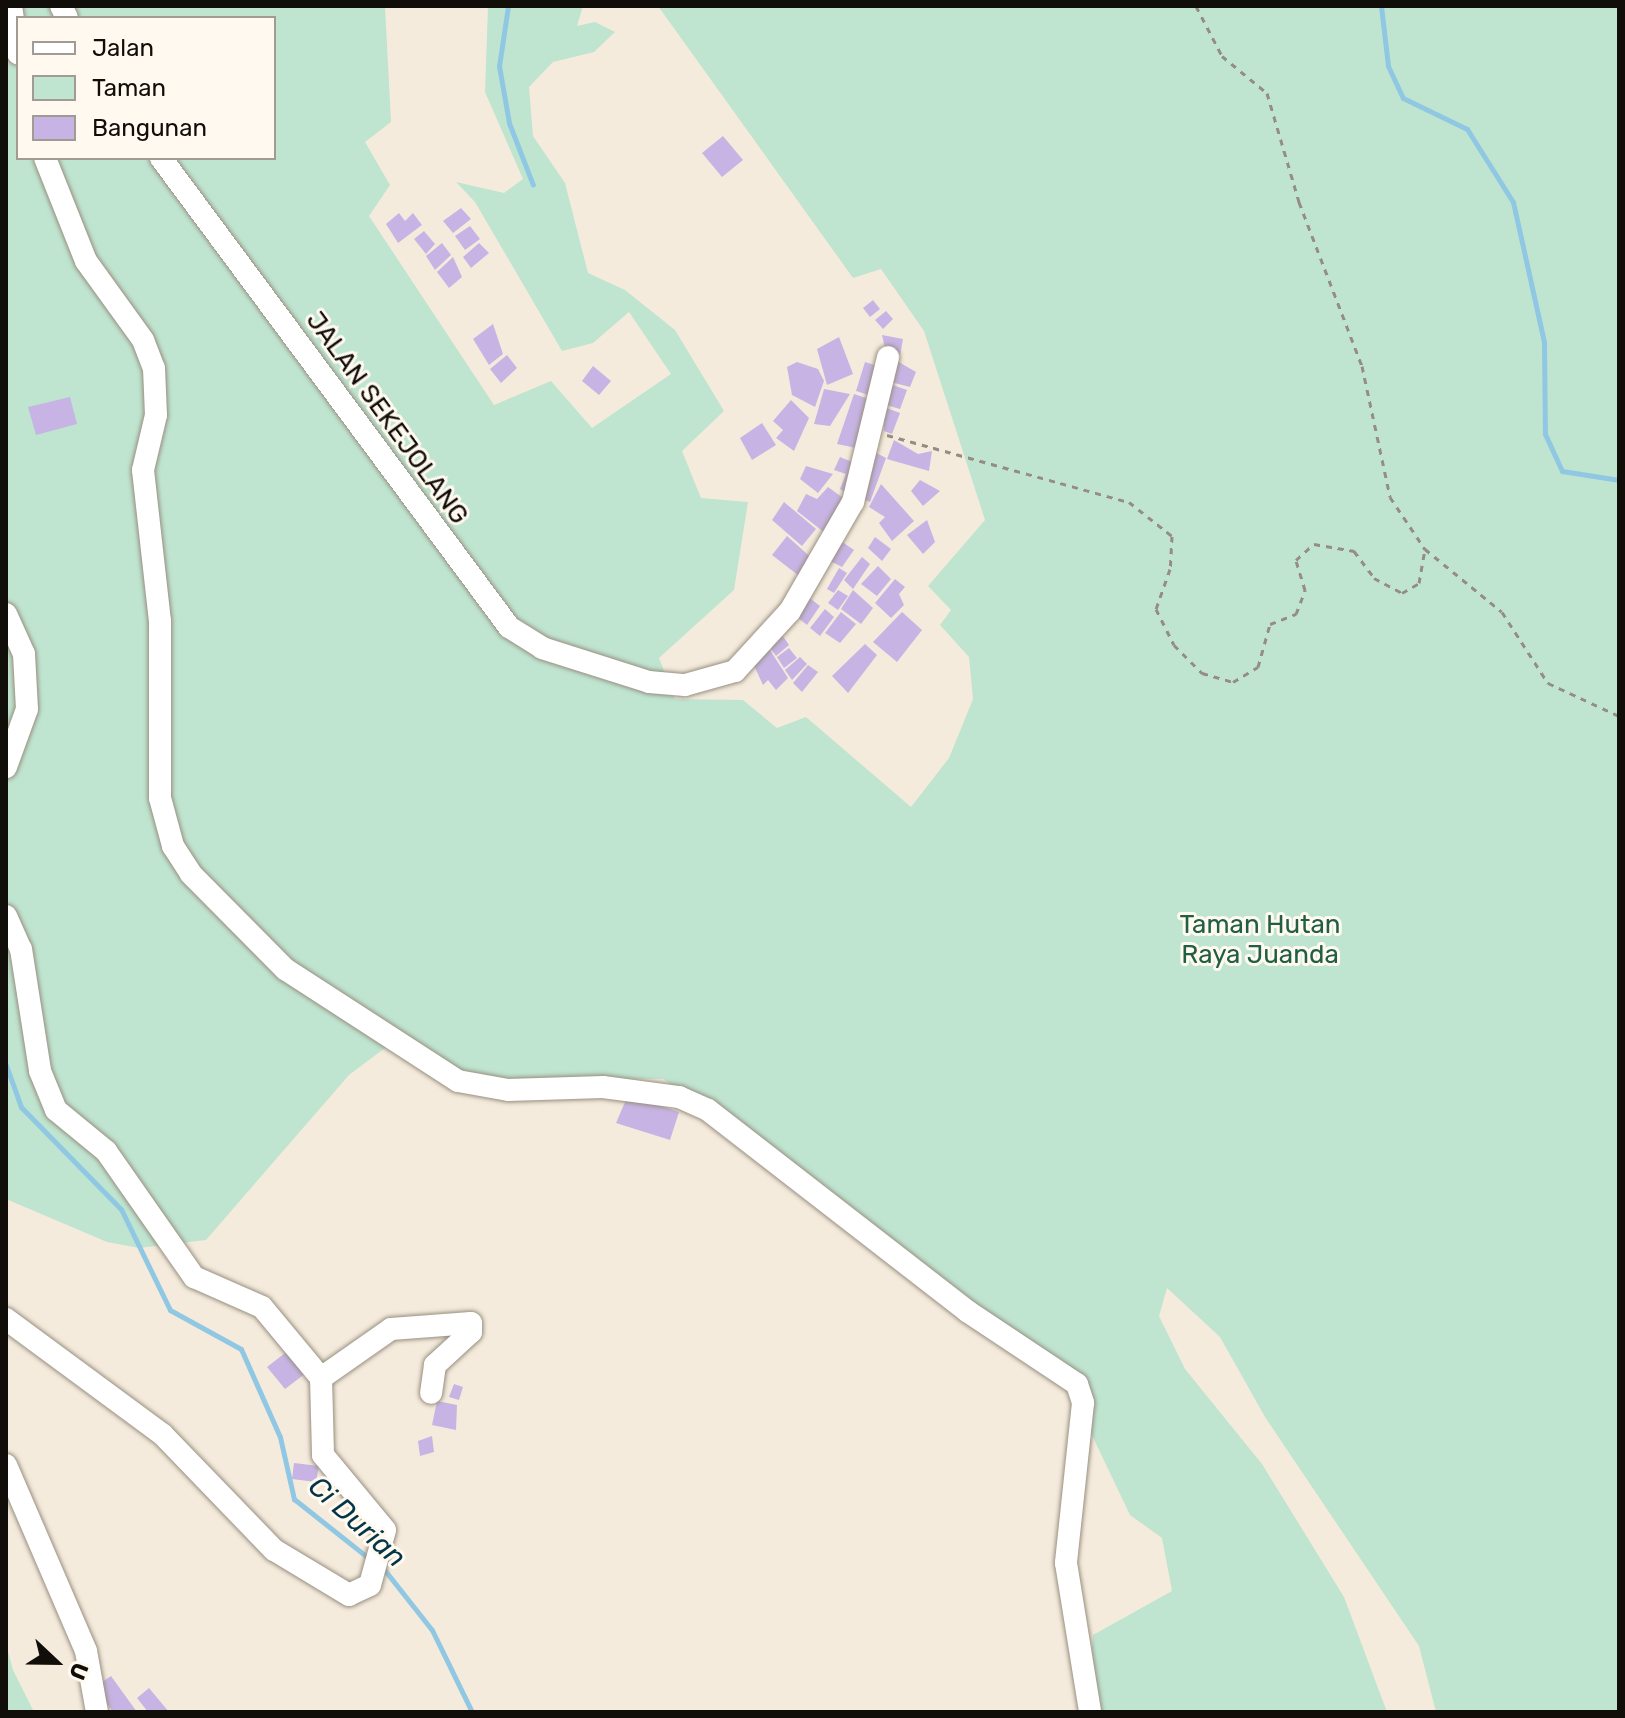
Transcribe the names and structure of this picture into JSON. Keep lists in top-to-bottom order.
{
  "streets": {
    "street": ["JALAN SEKEJOLANG"]
  },
  "water": ["Ci Durian"],
  "parks": ["Taman Hutan Raya Juanda"],
  "legend": ["Jalan", "Taman", "Bangunan"],
  "north": "right"
}
